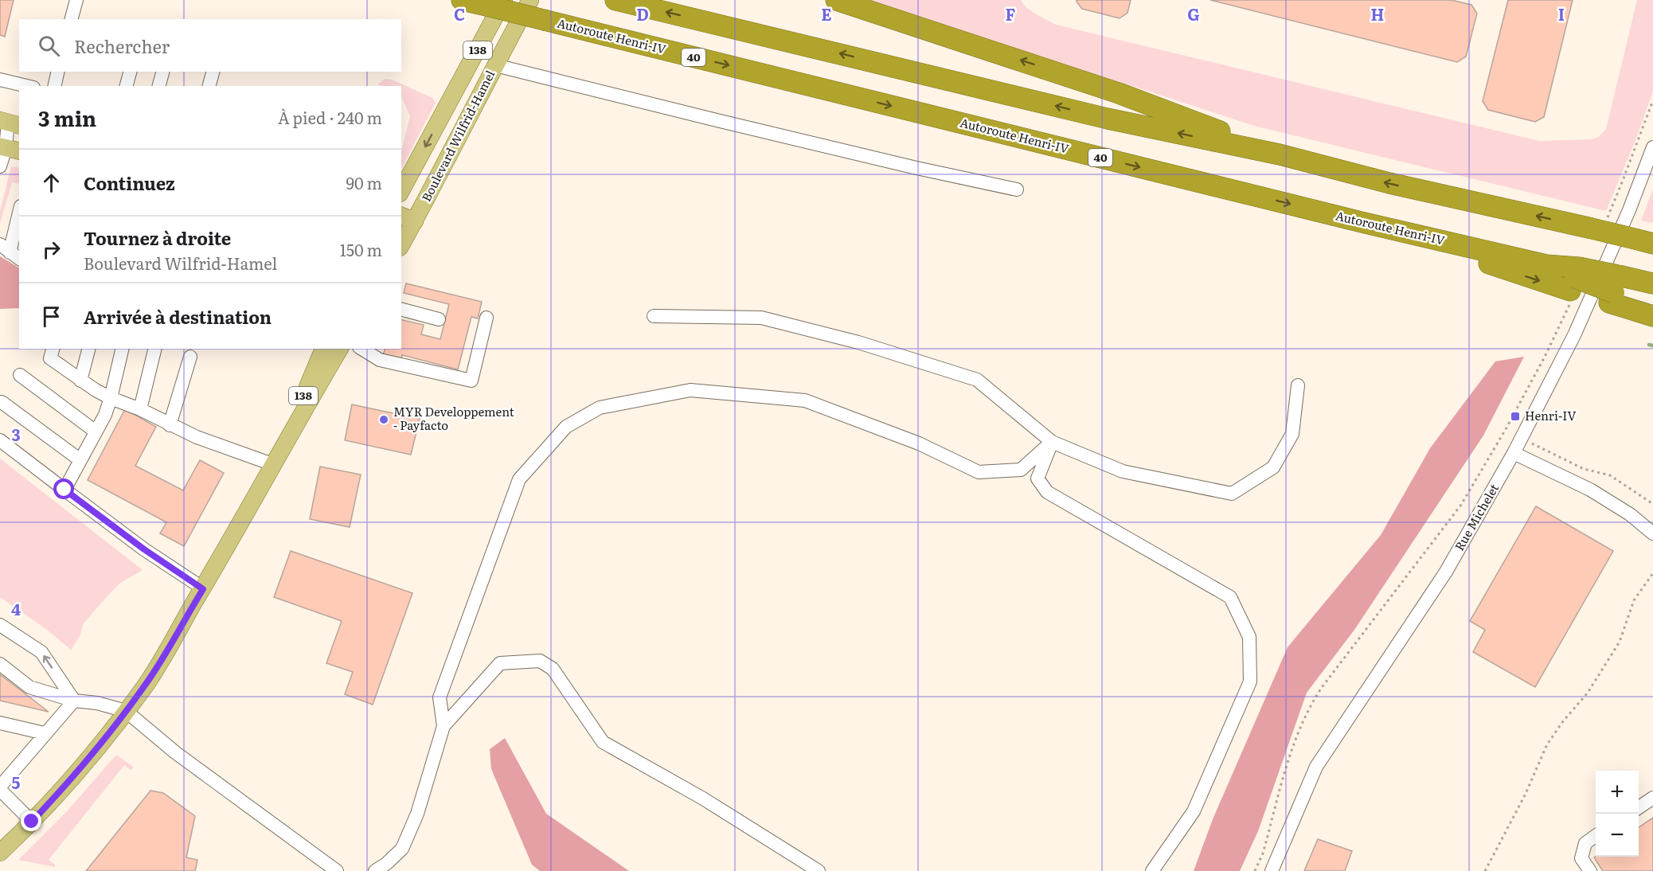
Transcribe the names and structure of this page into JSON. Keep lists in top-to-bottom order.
{
  "streets": {
    "highway": ["Autoroute Henri-IV", "40"],
    "main road": ["138", "Boulevard Wilfrid-Hamel"],
    "street": ["Rue Michelet"]
  },
  "crossings": [
    ["Autoroute Henri-IV", "Boulevard Wilfrid-Hamel"]
  ],
  "places": {
    "transit": ["Henri-IV"],
    "other": ["MYR Developpement - Payfacto"]
  },
  "page": {
    "search": "Rechercher",
    "heading": ["3 min", "À pied · 240 m"],
    "list": [
      ["Continuez", "90 m"],
      ["Tournez à droite", "Boulevard Wilfrid-Hamel", "150 m"],
      "Arrivée à destination"
    ],
    "map_buttons": ["+", "−"]
  },
  "grid": {
    "columns": [
      "C",
      "D",
      "E",
      "F",
      "G",
      "H",
      "I"
    ],
    "rows": ["3", "4", "5"]
  }
}
